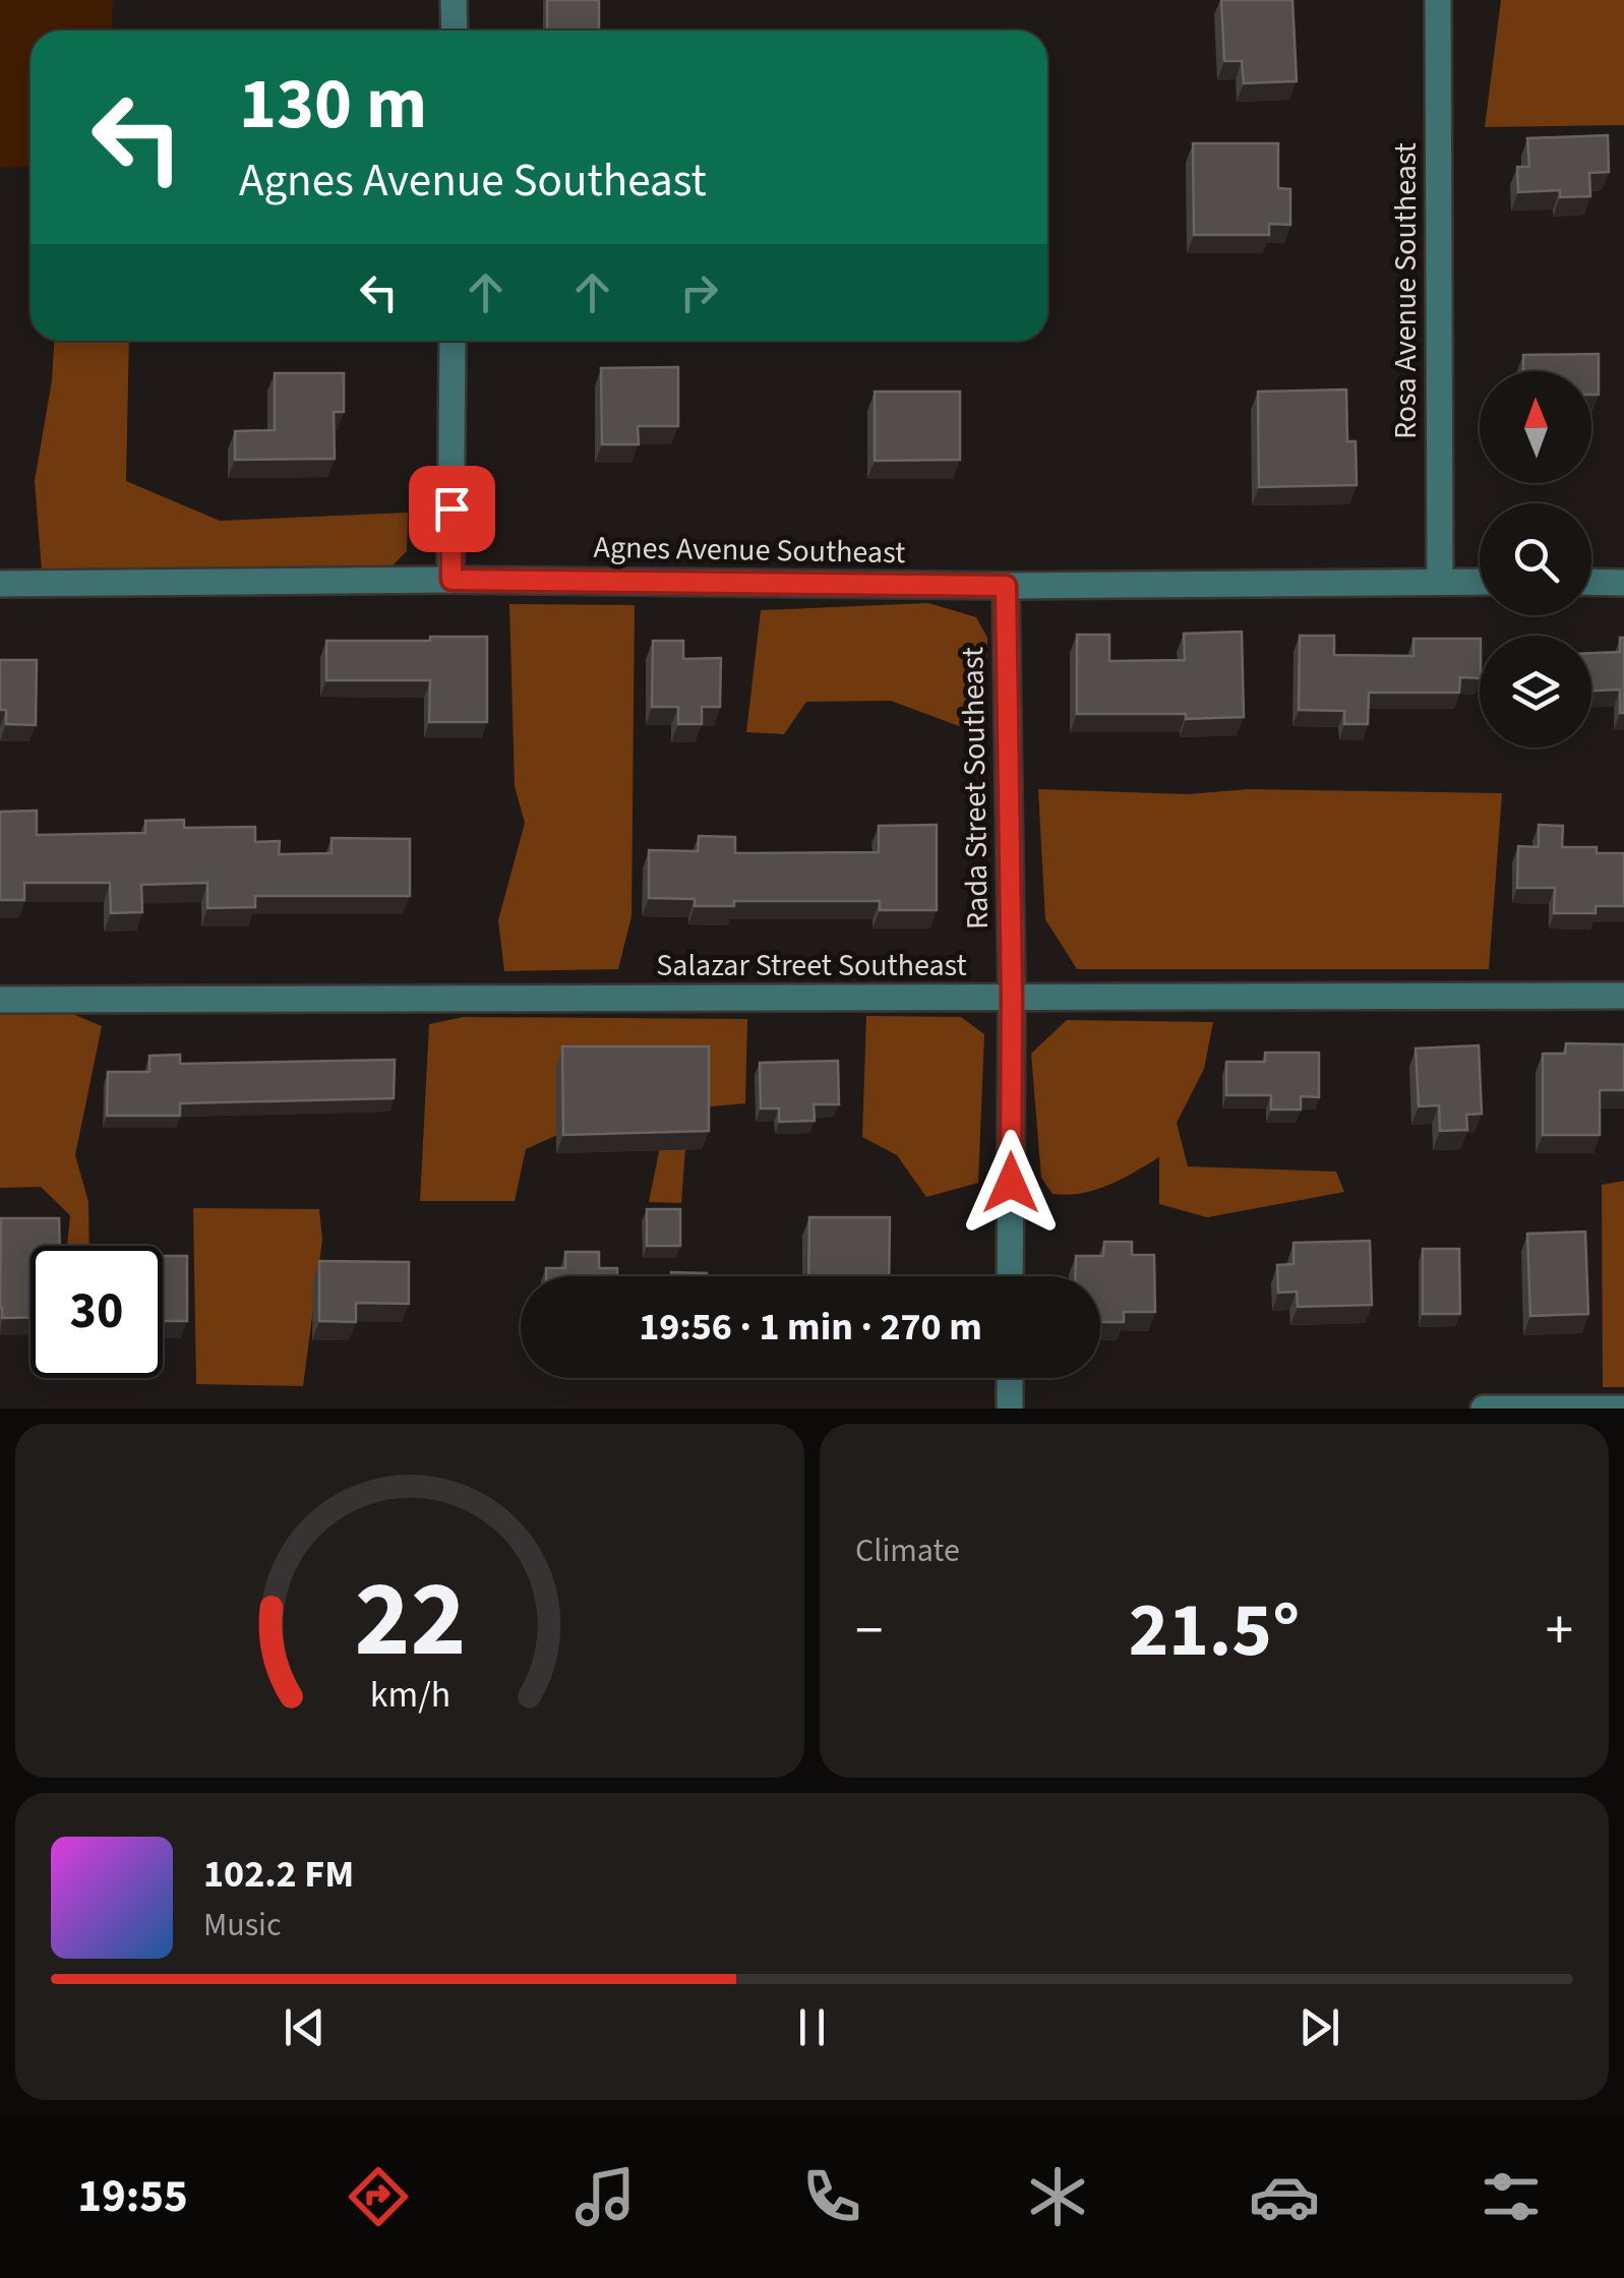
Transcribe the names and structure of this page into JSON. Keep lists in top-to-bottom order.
{
  "streets": {
    "street": [
      "Rosa Avenue Southeast",
      "Agnes Avenue Southeast",
      "Rada Street Southeast",
      "Salazar Street Southeast"
    ]
  },
  "crossings": [
    ["Rosa Avenue Southeast", "Agnes Avenue Southeast"],
    ["Agnes Avenue Southeast", "Rada Street Southeast"],
    ["Rada Street Southeast", "Salazar Street Southeast"]
  ],
  "north": "top",
  "page": {
    "turn": ["130 m", "Agnes Avenue Southeast"],
    "limit": "30",
    "trip": "19:56 · 1 min · 270 m",
    "tile": "Climate",
    "heat": ["−", "21.5°", "+"],
    "song": ["102.2 FM", "Music"],
    "tabs": "19:55",
    "gauge": ["22", "km/h"]
  }
}
